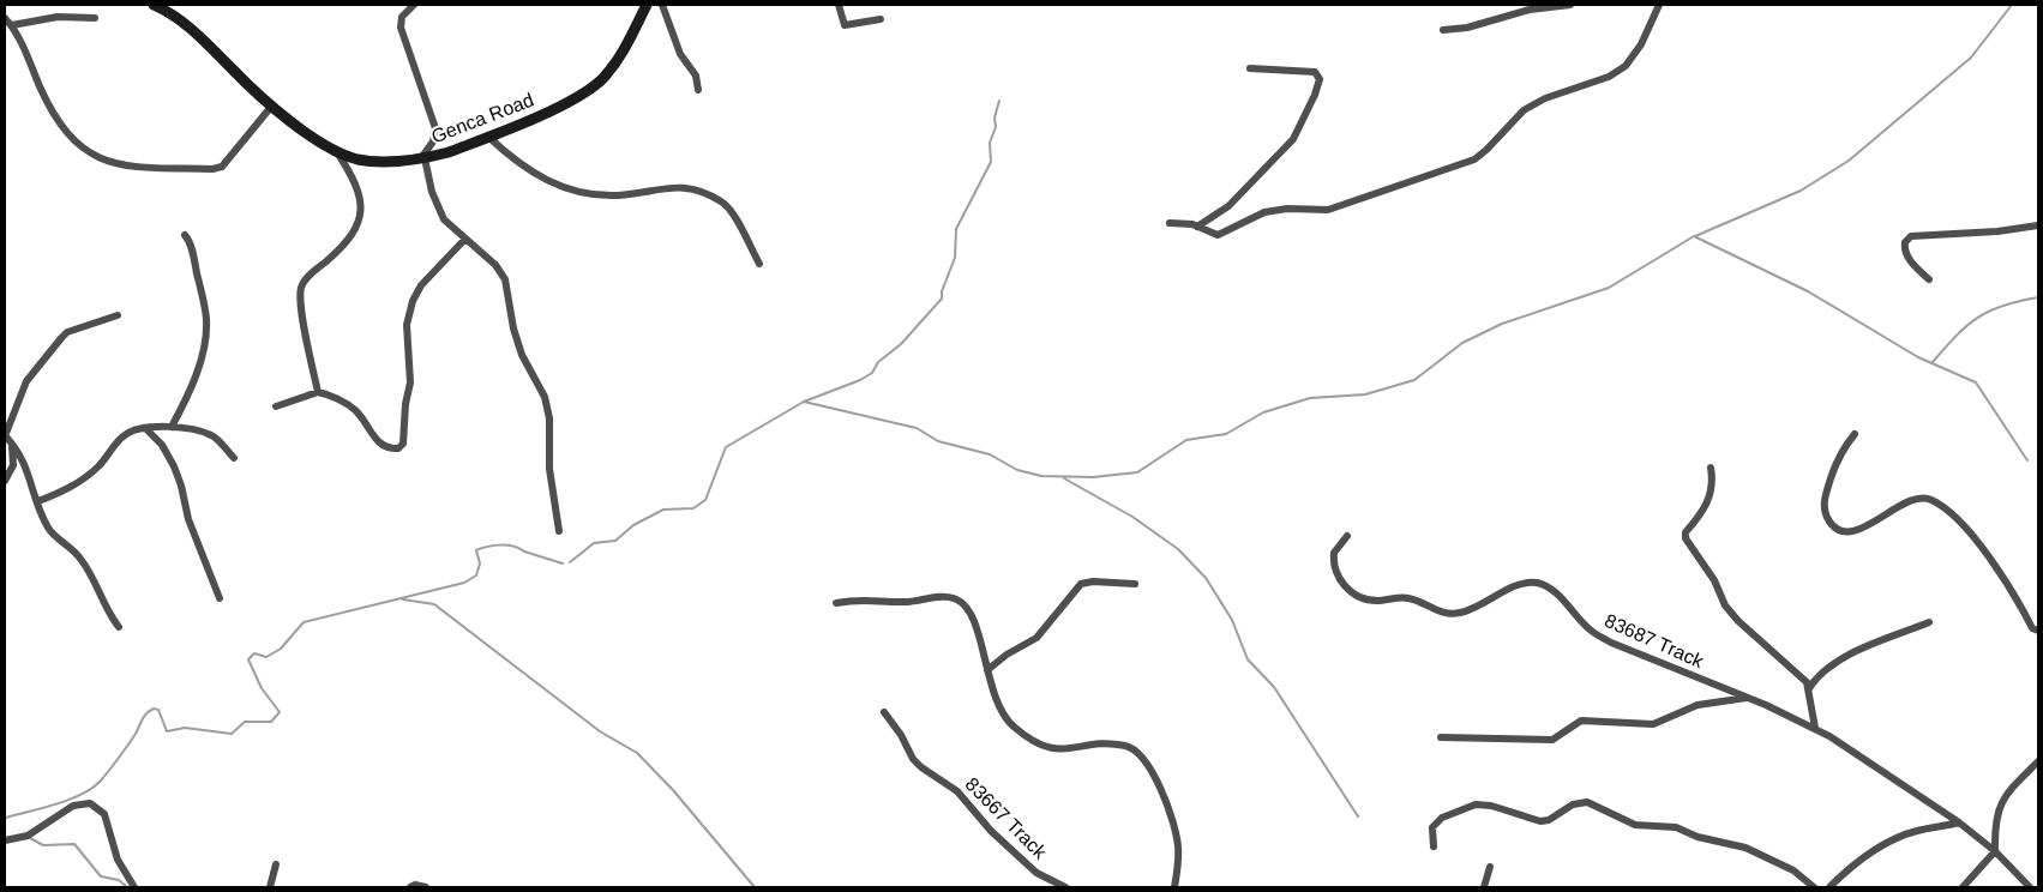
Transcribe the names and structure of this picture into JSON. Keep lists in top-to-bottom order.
{
  "streets": {
    "street": ["Genca Road", "83687 Track", "83667 Track"]
  }
}
